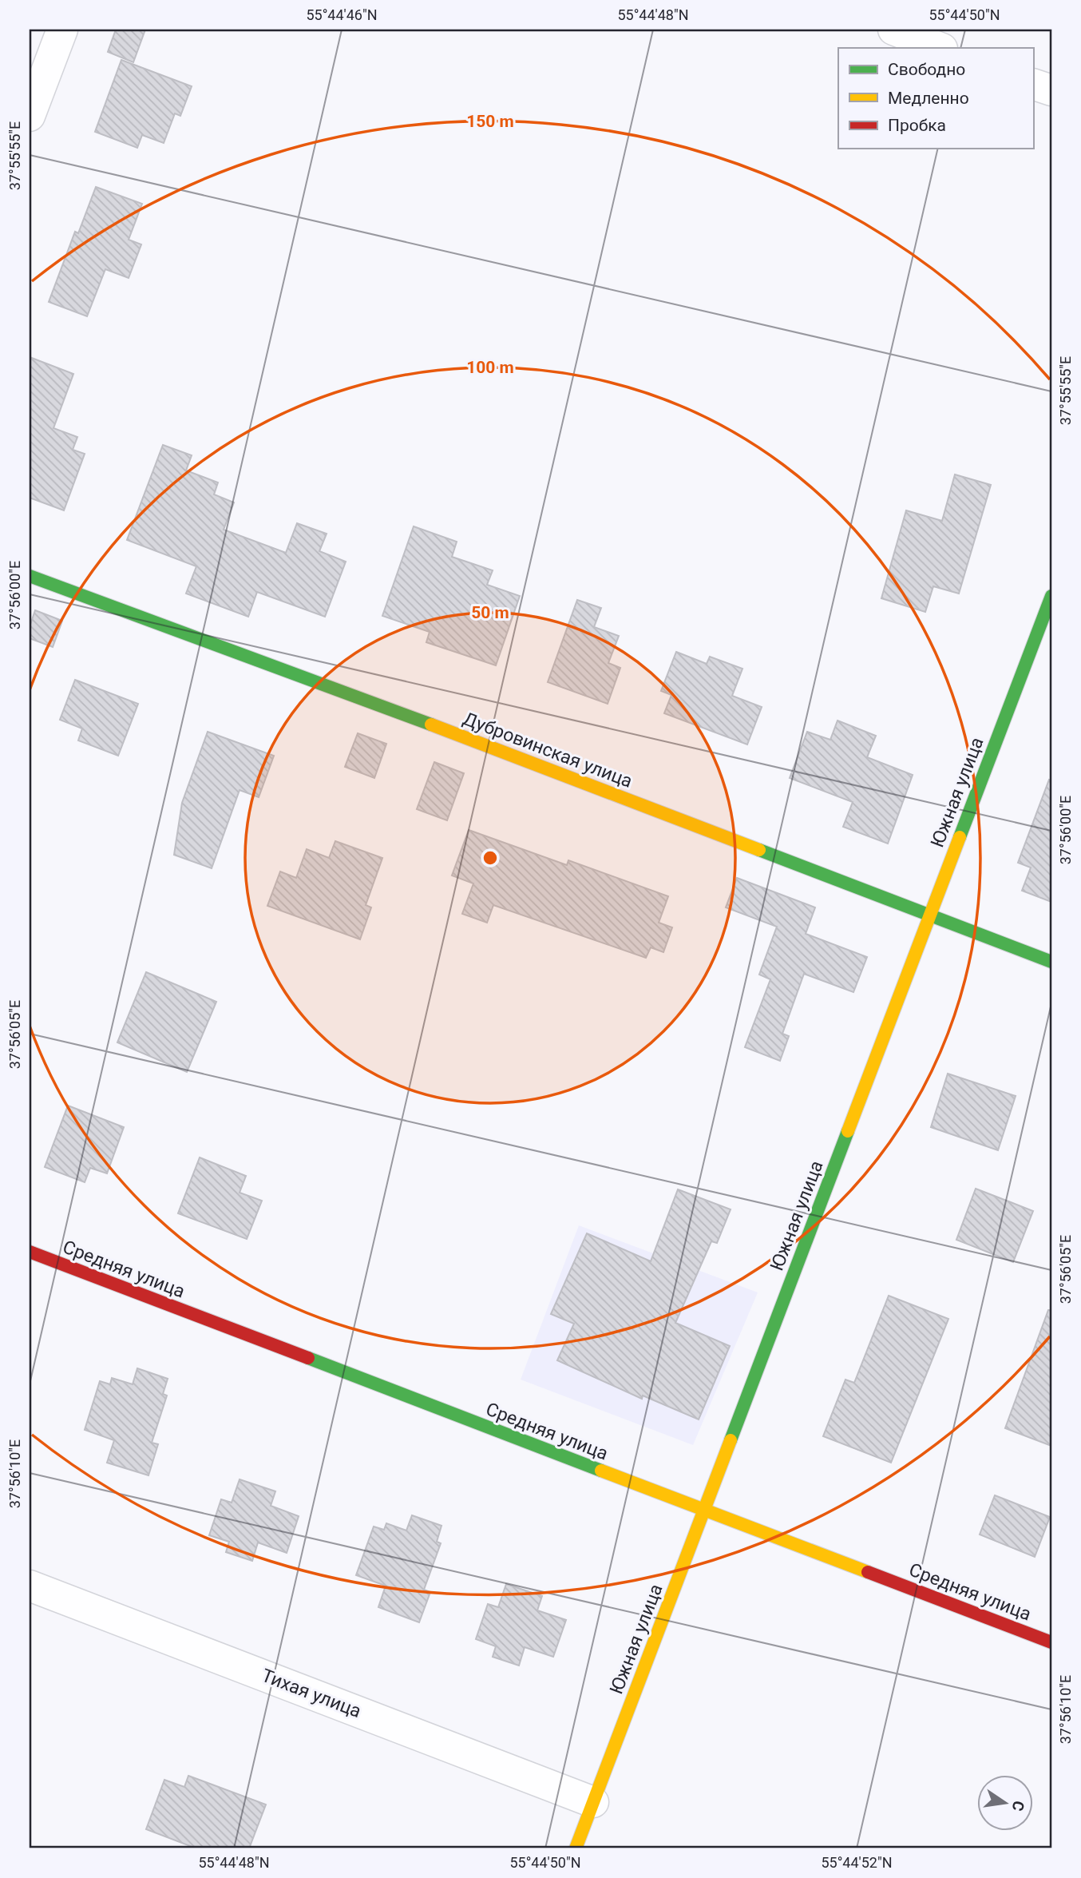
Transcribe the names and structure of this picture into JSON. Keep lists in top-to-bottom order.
{
  "streets": {
    "street": [
      "Дубровинская улица",
      "Южная улица",
      "Средняя улица",
      "Тихая улица"
    ]
  },
  "crossings": [
    ["Дубровинская улица", "Южная улица"],
    ["Южная улица", "Средняя улица"],
    ["Южная улица", "Тихая улица"]
  ],
  "legend": ["Свободно", "Медленно", "Пробка"],
  "north": "right",
  "coordinates": [
    "55°44'46\"N",
    "55°44'48\"N",
    "55°44'50\"N",
    "37°55'55\"E",
    "37°56'00\"E",
    "37°56'05\"E",
    "37°56'10\"E",
    "55°44'52\"N"
  ],
  "rings": ["150 m", "100 m", "50 m"]
}
